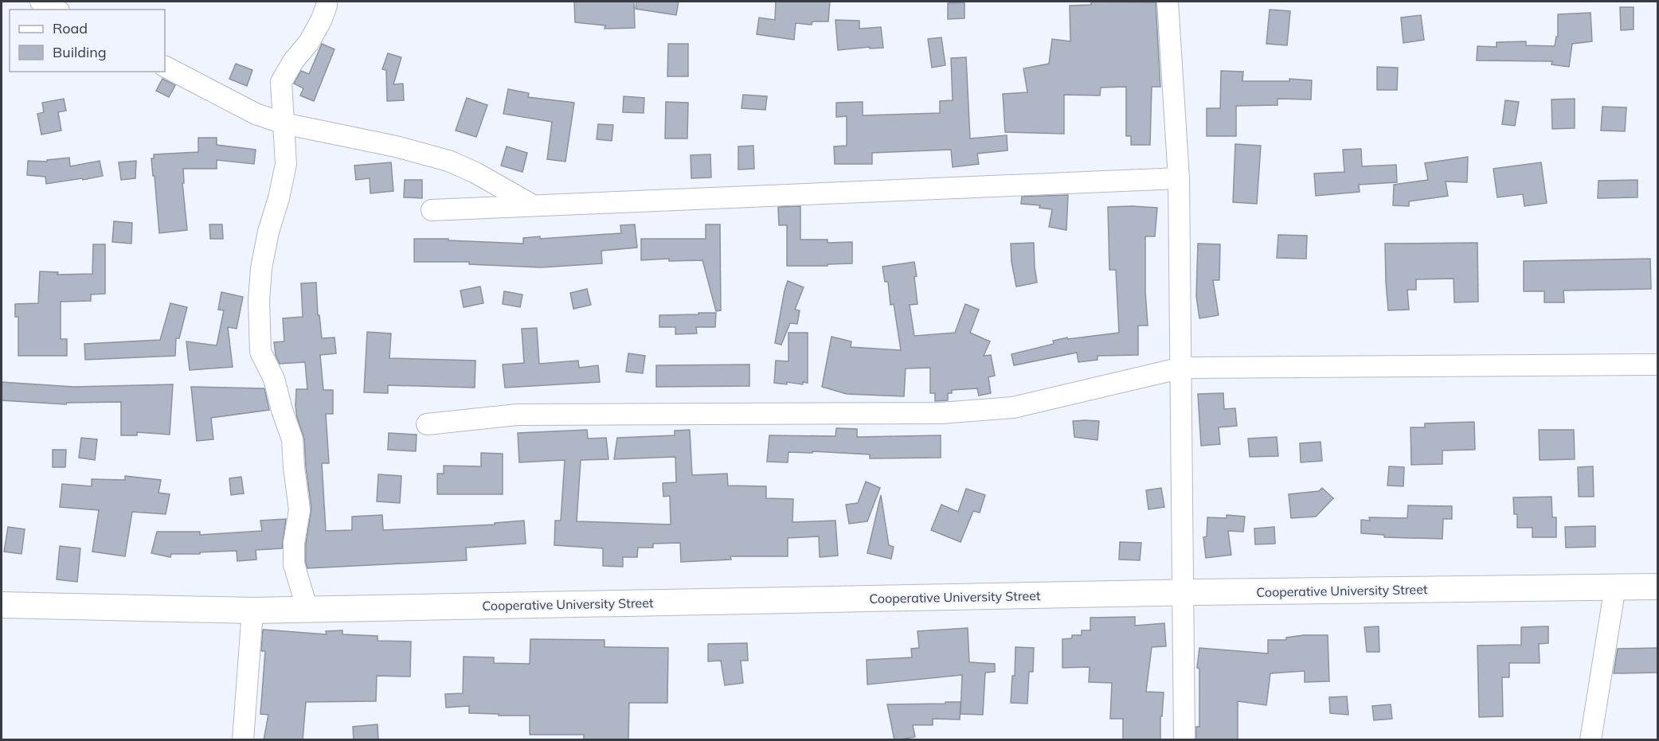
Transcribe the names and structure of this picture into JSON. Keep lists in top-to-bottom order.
{
  "streets": {
    "street": ["Cooperative University Street"]
  },
  "legend": ["Road", "Building"]
}
